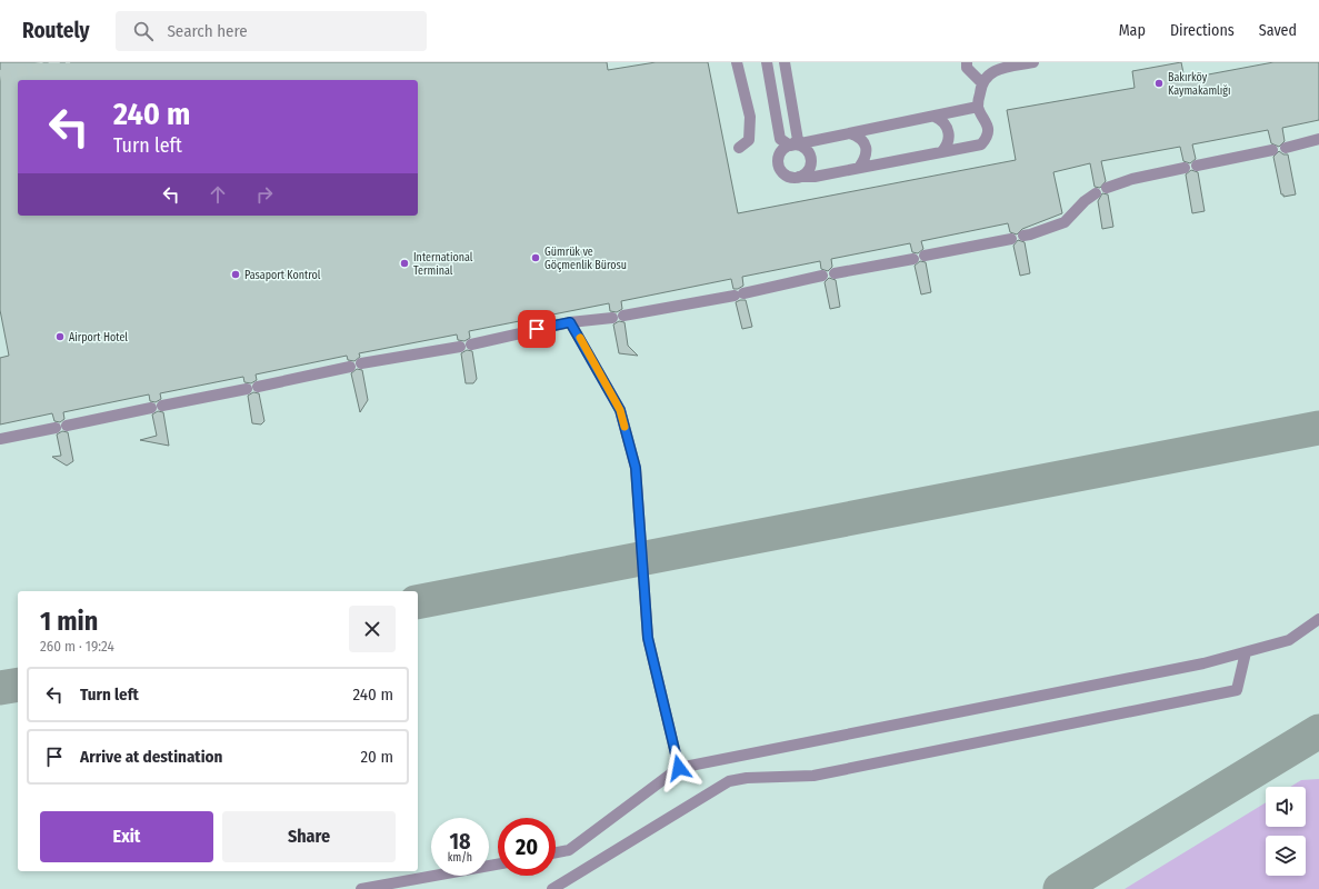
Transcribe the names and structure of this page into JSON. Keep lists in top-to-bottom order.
{
  "places": [
    "Bakırköy Kaymakamlığı",
    "Gümrük ve Göçmenlik Bürosu",
    "International Terminal",
    "Pasaport Kontrol",
    "Airport Hotel"
  ],
  "page": {
    "header": "Routely",
    "search": "Search here",
    "nav": ["Map", "Directions", "Saved"],
    "turn": ["240 m", "Turn left"],
    "heading": ["1 min", "260 m · 19:24"],
    "list": [
      {
        "name": "Turn left",
        "value": "240 m"
      },
      {
        "name": "Arrive at destination",
        "value": "20 m"
      }
    ],
    "buttons": ["Exit", "Share"],
    "speed": "18 km/h",
    "limit": "20"
  }
}
